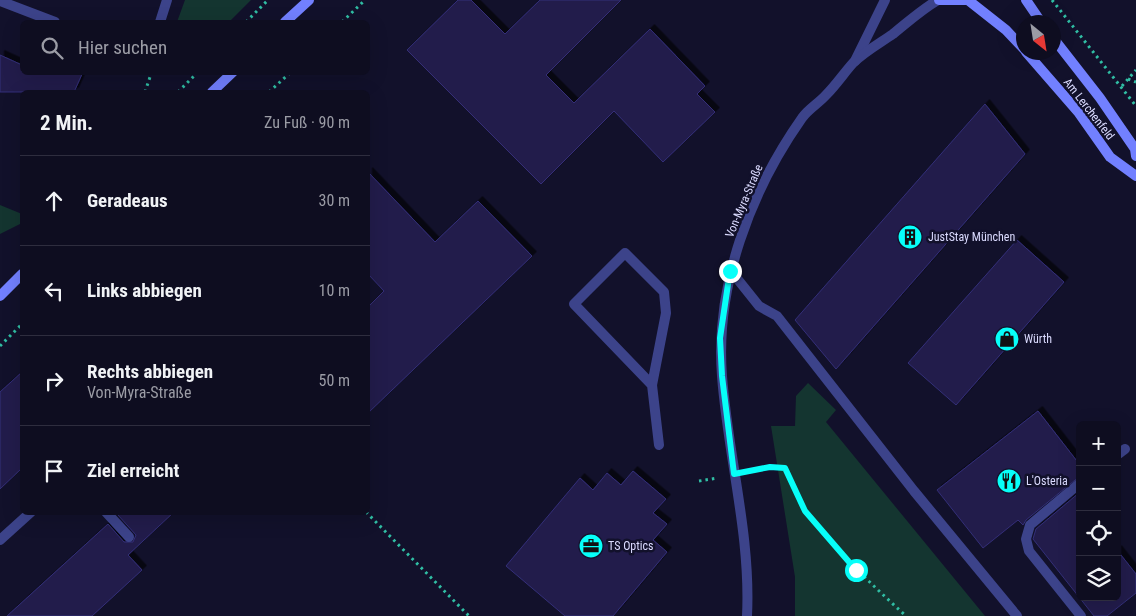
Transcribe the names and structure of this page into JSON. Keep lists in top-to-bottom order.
{
  "streets": {
    "street": ["Am Lerchenfeld", "Von-Myra-Straße"]
  },
  "places": {
    "building": ["JustStay München"],
    "shop": ["Würth"],
    "restaurant": ["L'Osteria"],
    "office": ["TS Optics"]
  },
  "north": "bottom right",
  "page": {
    "search": "Hier suchen",
    "heading": ["2 Min.", "Zu Fuß · 90 m"],
    "list": [
      ["Geradeaus", "30 m"],
      ["Links abbiegen", "10 m"],
      ["Rechts abbiegen", "Von-Myra-Straße", "50 m"],
      "Ziel erreicht"
    ],
    "map_buttons": ["+", "−"]
  }
}
